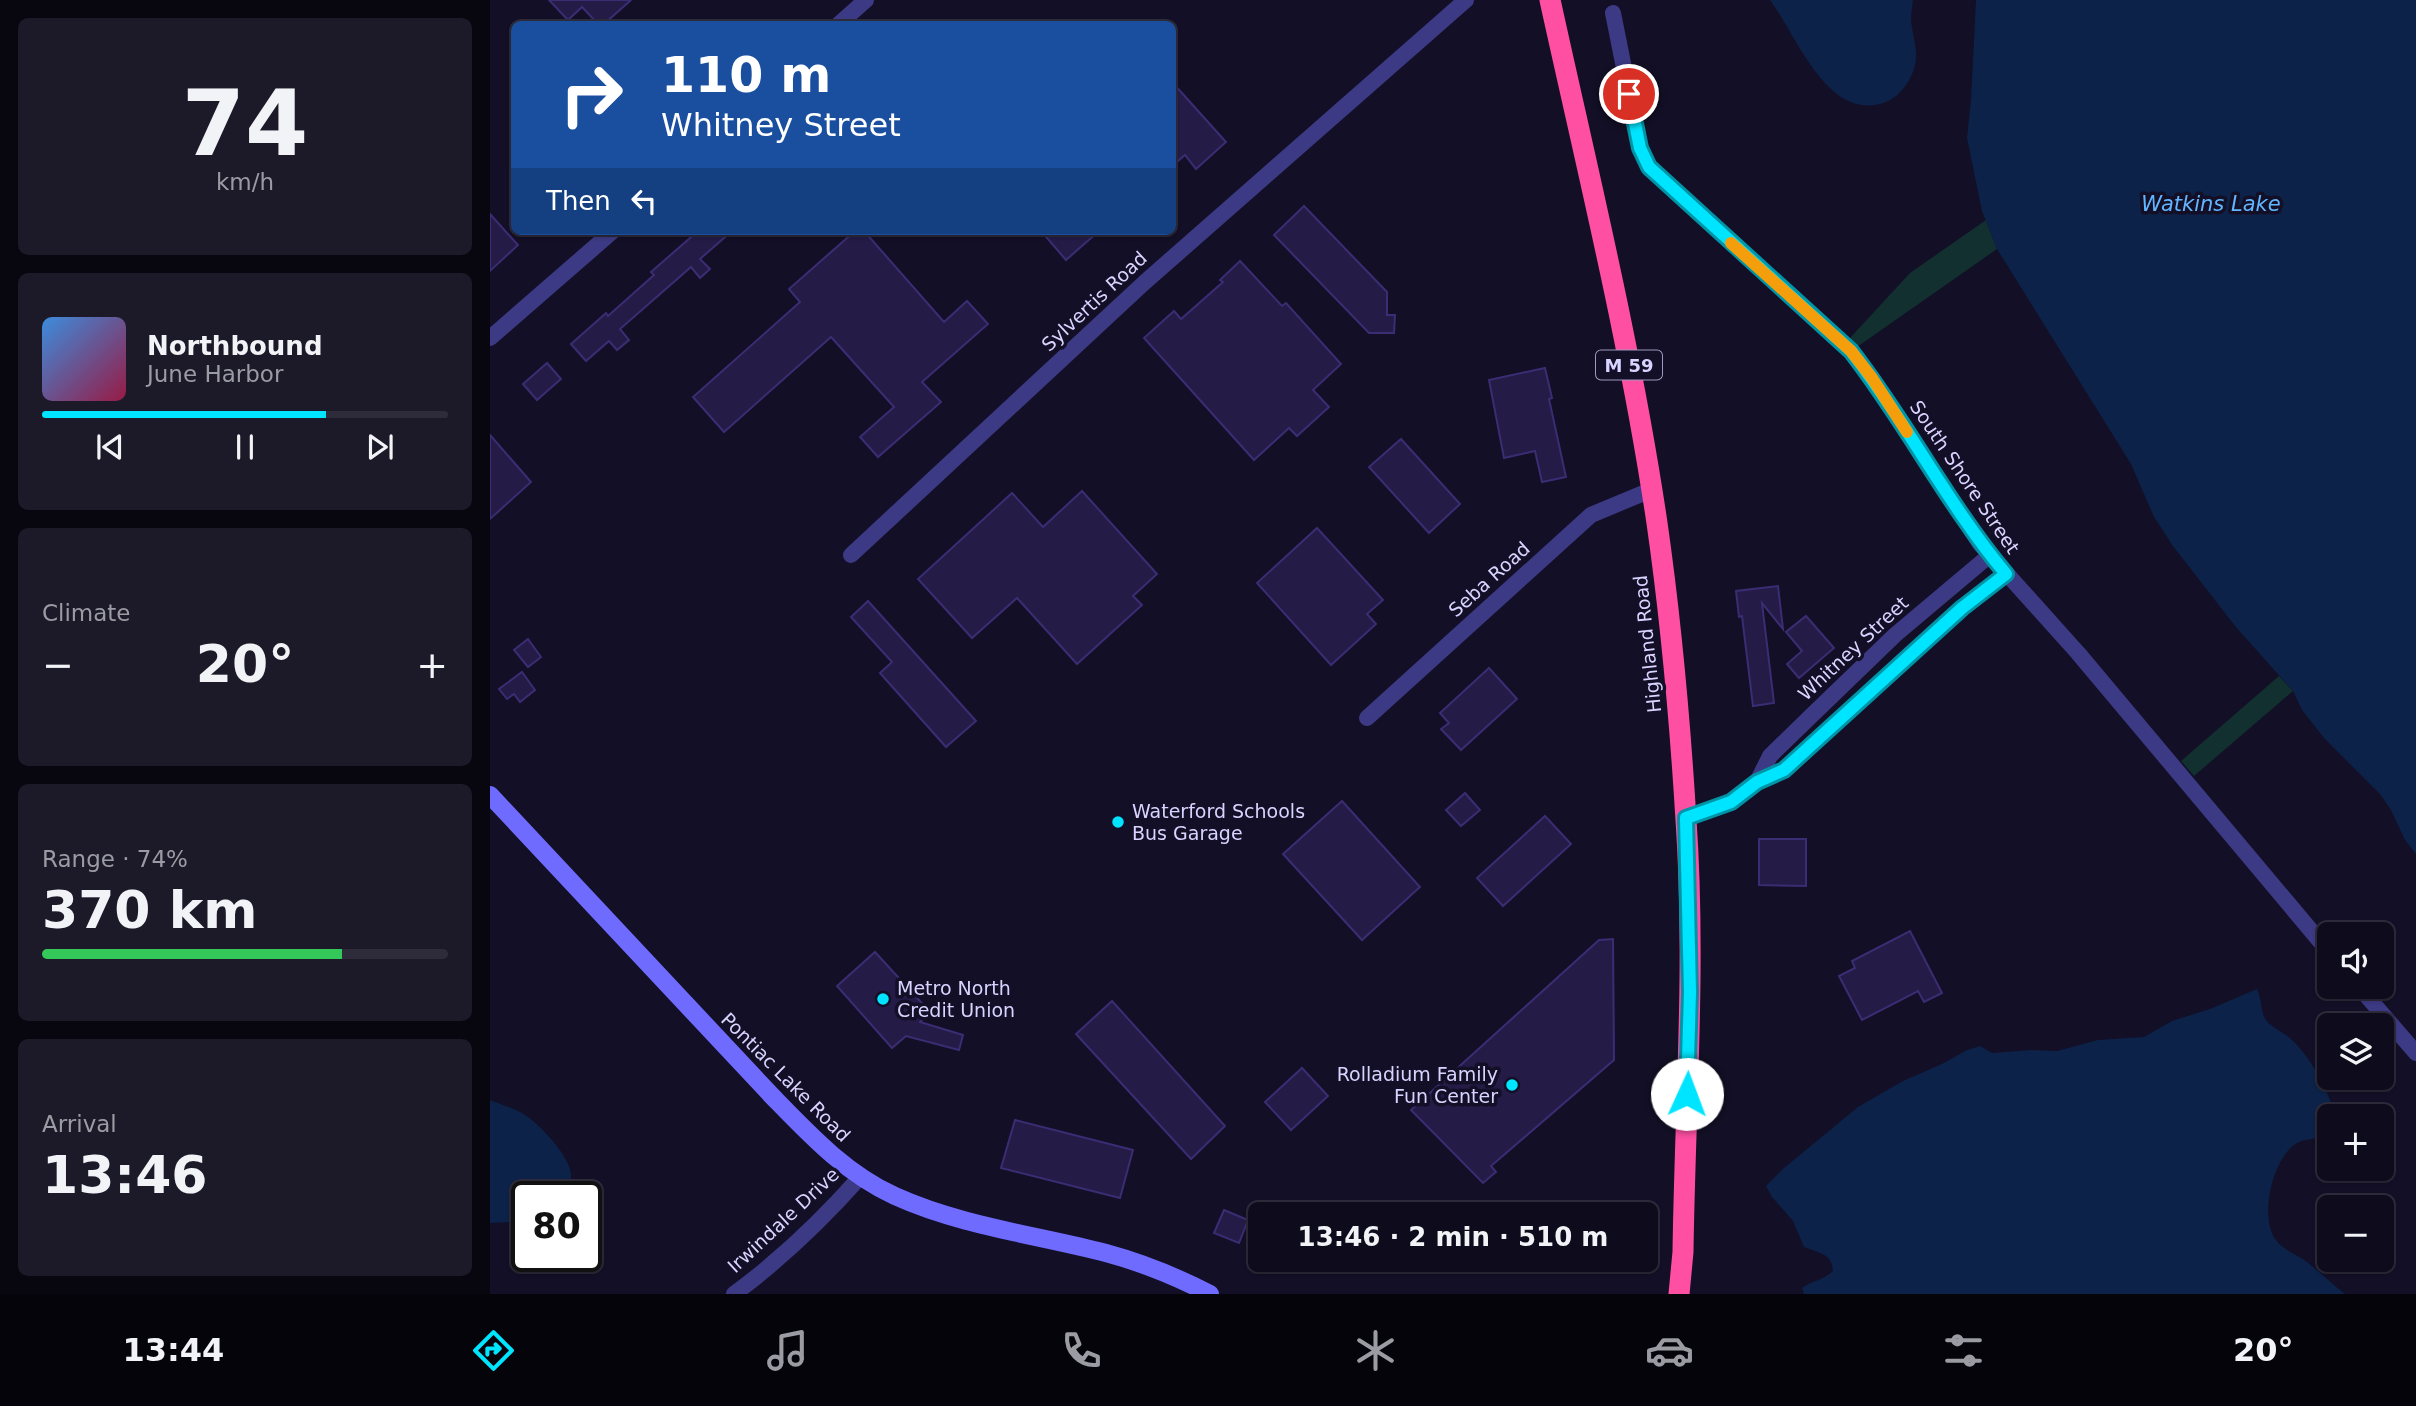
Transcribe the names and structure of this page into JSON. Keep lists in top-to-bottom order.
{
  "streets": {
    "highway": ["M 59", "Highland Road"],
    "street": [
      "Sylvertis Road",
      "South Shore Street",
      "Seba Road",
      "Whitney Street",
      "Pontiac Lake Road",
      "Irwindale Drive"
    ]
  },
  "crossings": [
    ["South Shore Street", "Whitney Street"],
    ["Seba Road", "Highland Road"],
    ["Highland Road", "Whitney Street"],
    ["Pontiac Lake Road", "Irwindale Drive"]
  ],
  "water": ["Watkins Lake"],
  "places": ["Waterford Schools Bus Garage", "Metro North Credit Union", "Rolladium Family Fun Center"],
  "page": {
    "tile": [
      ["74", "km/h"],
      "Climate",
      ["Range · 74%", "370 km"],
      ["Arrival", "13:46"]
    ],
    "turn": ["110 m", "Whitney Street"],
    "then": "Then",
    "song": ["Northbound", "June Harbor"],
    "heat": ["−", "20°", "+"],
    "map_buttons": ["+", "−"],
    "limit": "80",
    "trip": "13:46 · 2 min · 510 m",
    "tabs": ["13:44", "20°"]
  }
}
